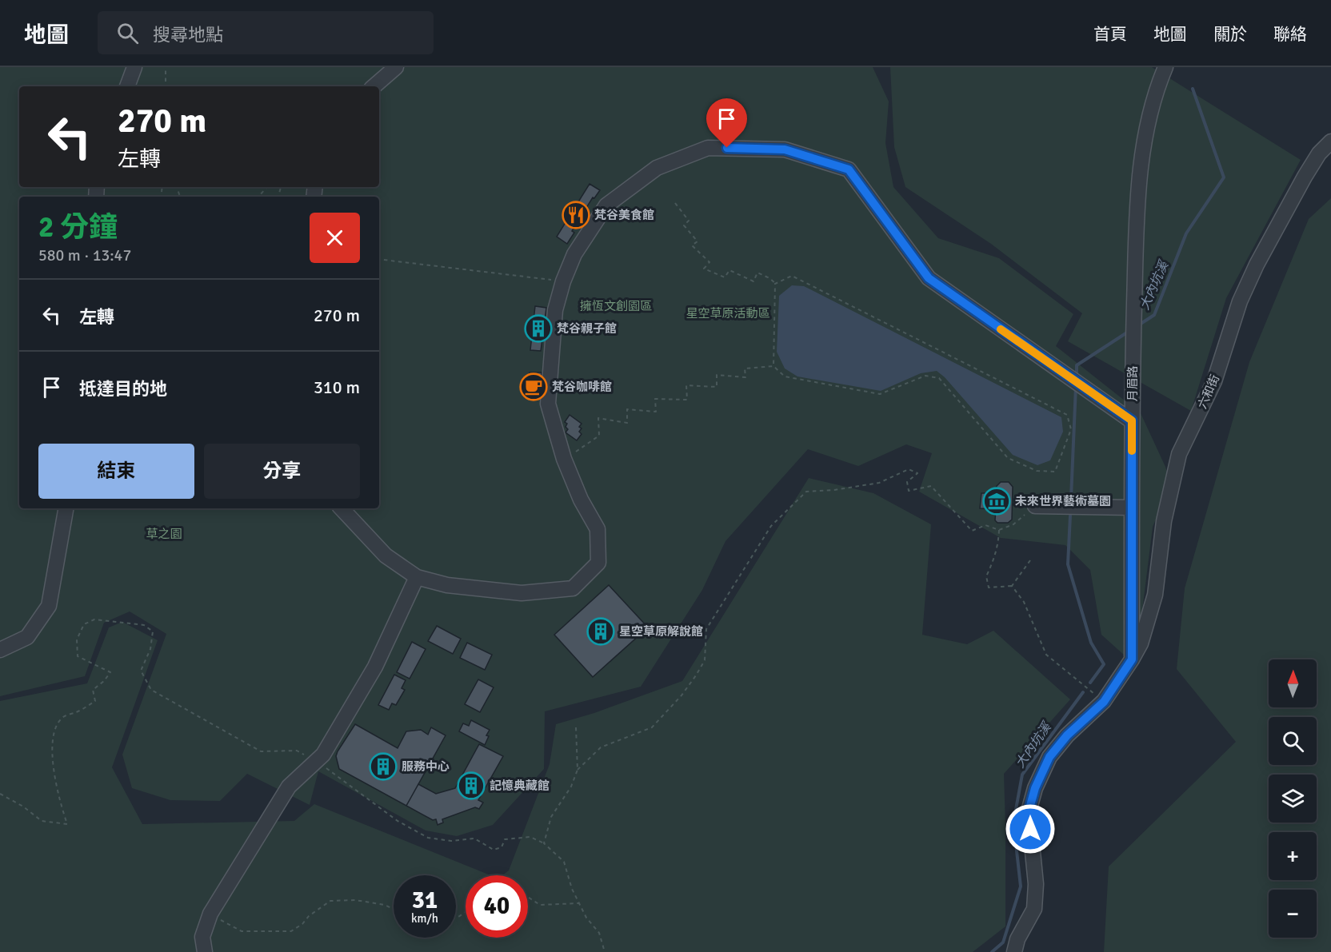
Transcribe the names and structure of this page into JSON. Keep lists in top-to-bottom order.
{
  "streets": {
    "street": ["月眉路", "六和街"]
  },
  "crossings": [
    ["月眉路", "六和街"]
  ],
  "water": ["大內坑溪"],
  "parks": ["擁恆文創園區", "星空草原活動區", "草之園"],
  "places": {
    "restaurant": ["梵谷美食館"],
    "building": [
      "梵谷親子館",
      "星空草原解說館",
      "服務中心",
      "記憶典藏館"
    ],
    "cafe": ["梵谷咖啡館"],
    "museum": ["未來世界藝術墓園"]
  },
  "north": "top",
  "page": {
    "header": "地圖",
    "search": "搜尋地點",
    "nav": [
      "首頁",
      "地圖",
      "關於",
      "聯絡"
    ],
    "turn": ["270 m", "左轉"],
    "heading": ["2 分鐘", "580 m · 13:47"],
    "list": [
      {
        "name": "左轉",
        "value": "270 m"
      },
      {
        "name": "抵達目的地",
        "value": "310 m"
      }
    ],
    "buttons": ["結束", "分享"],
    "map_buttons": ["+", "−"],
    "speed": "31 km/h",
    "limit": "40"
  }
}
